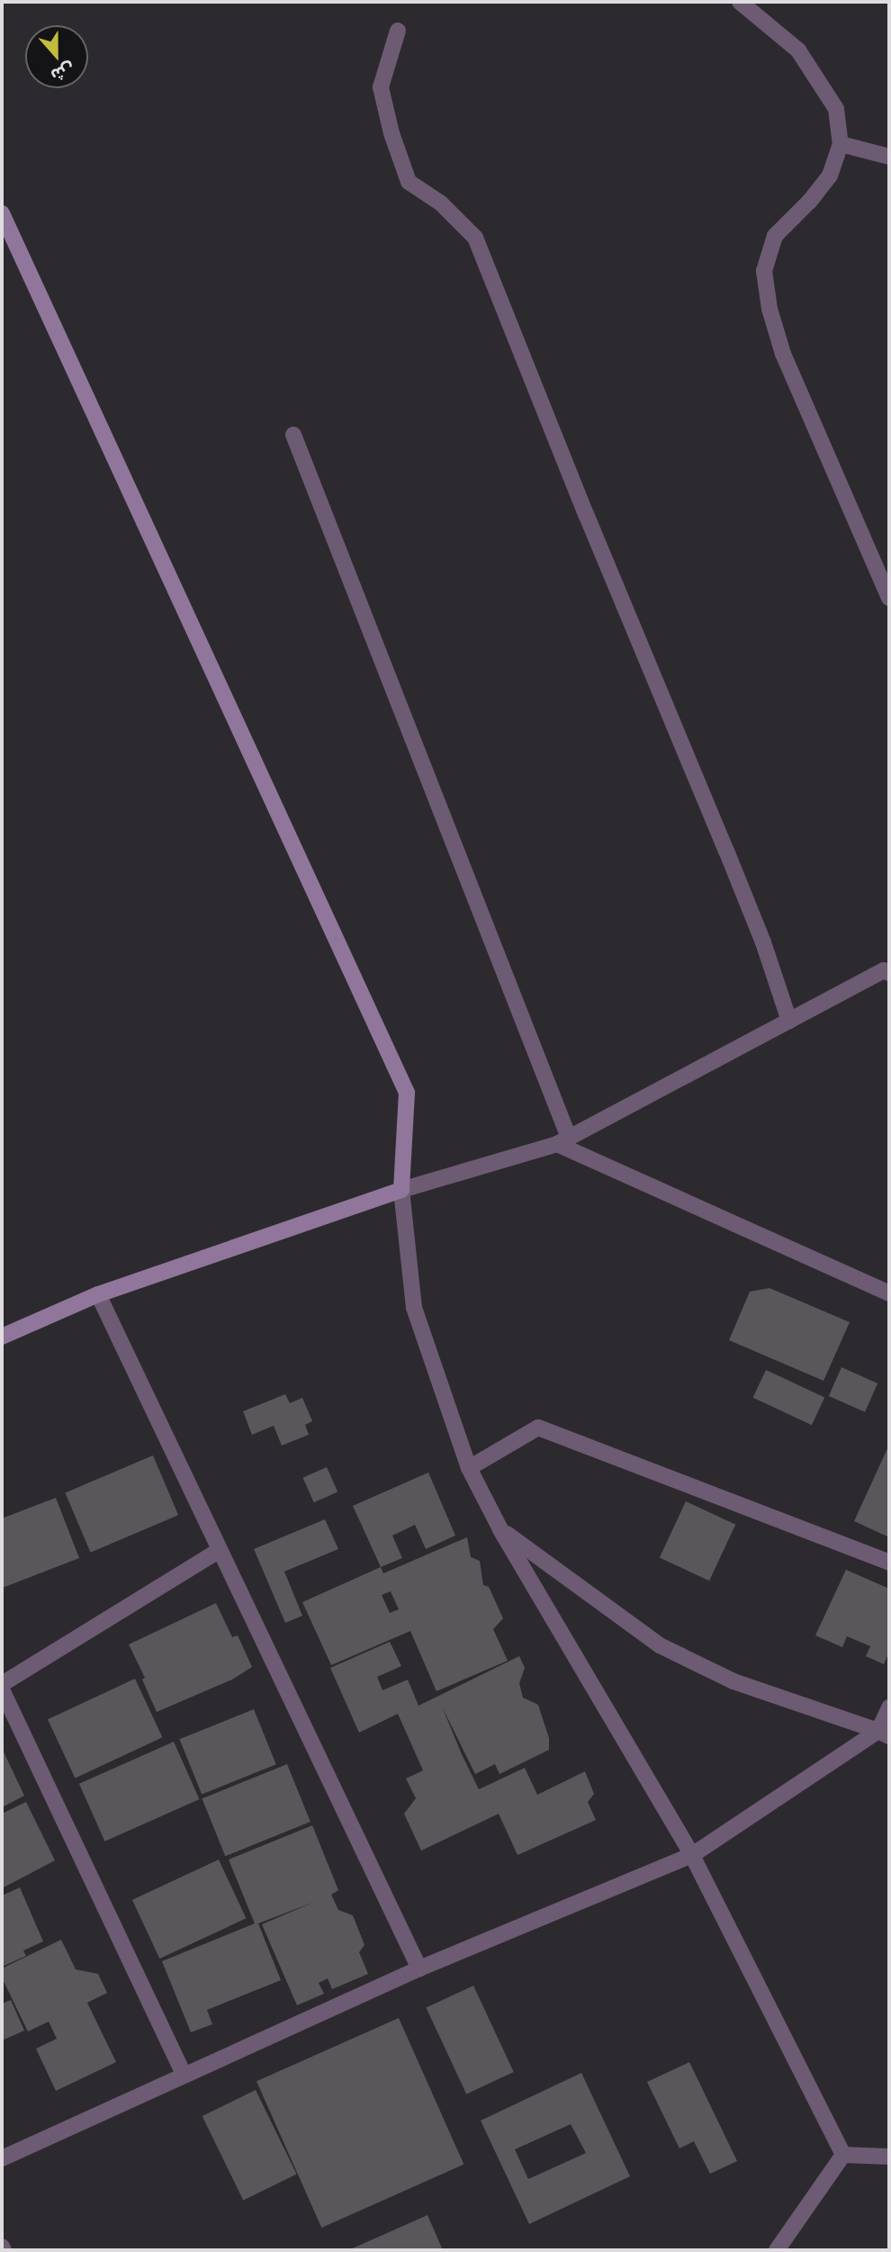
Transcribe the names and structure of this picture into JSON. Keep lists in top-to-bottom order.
{
  "north": "bottom"
}
